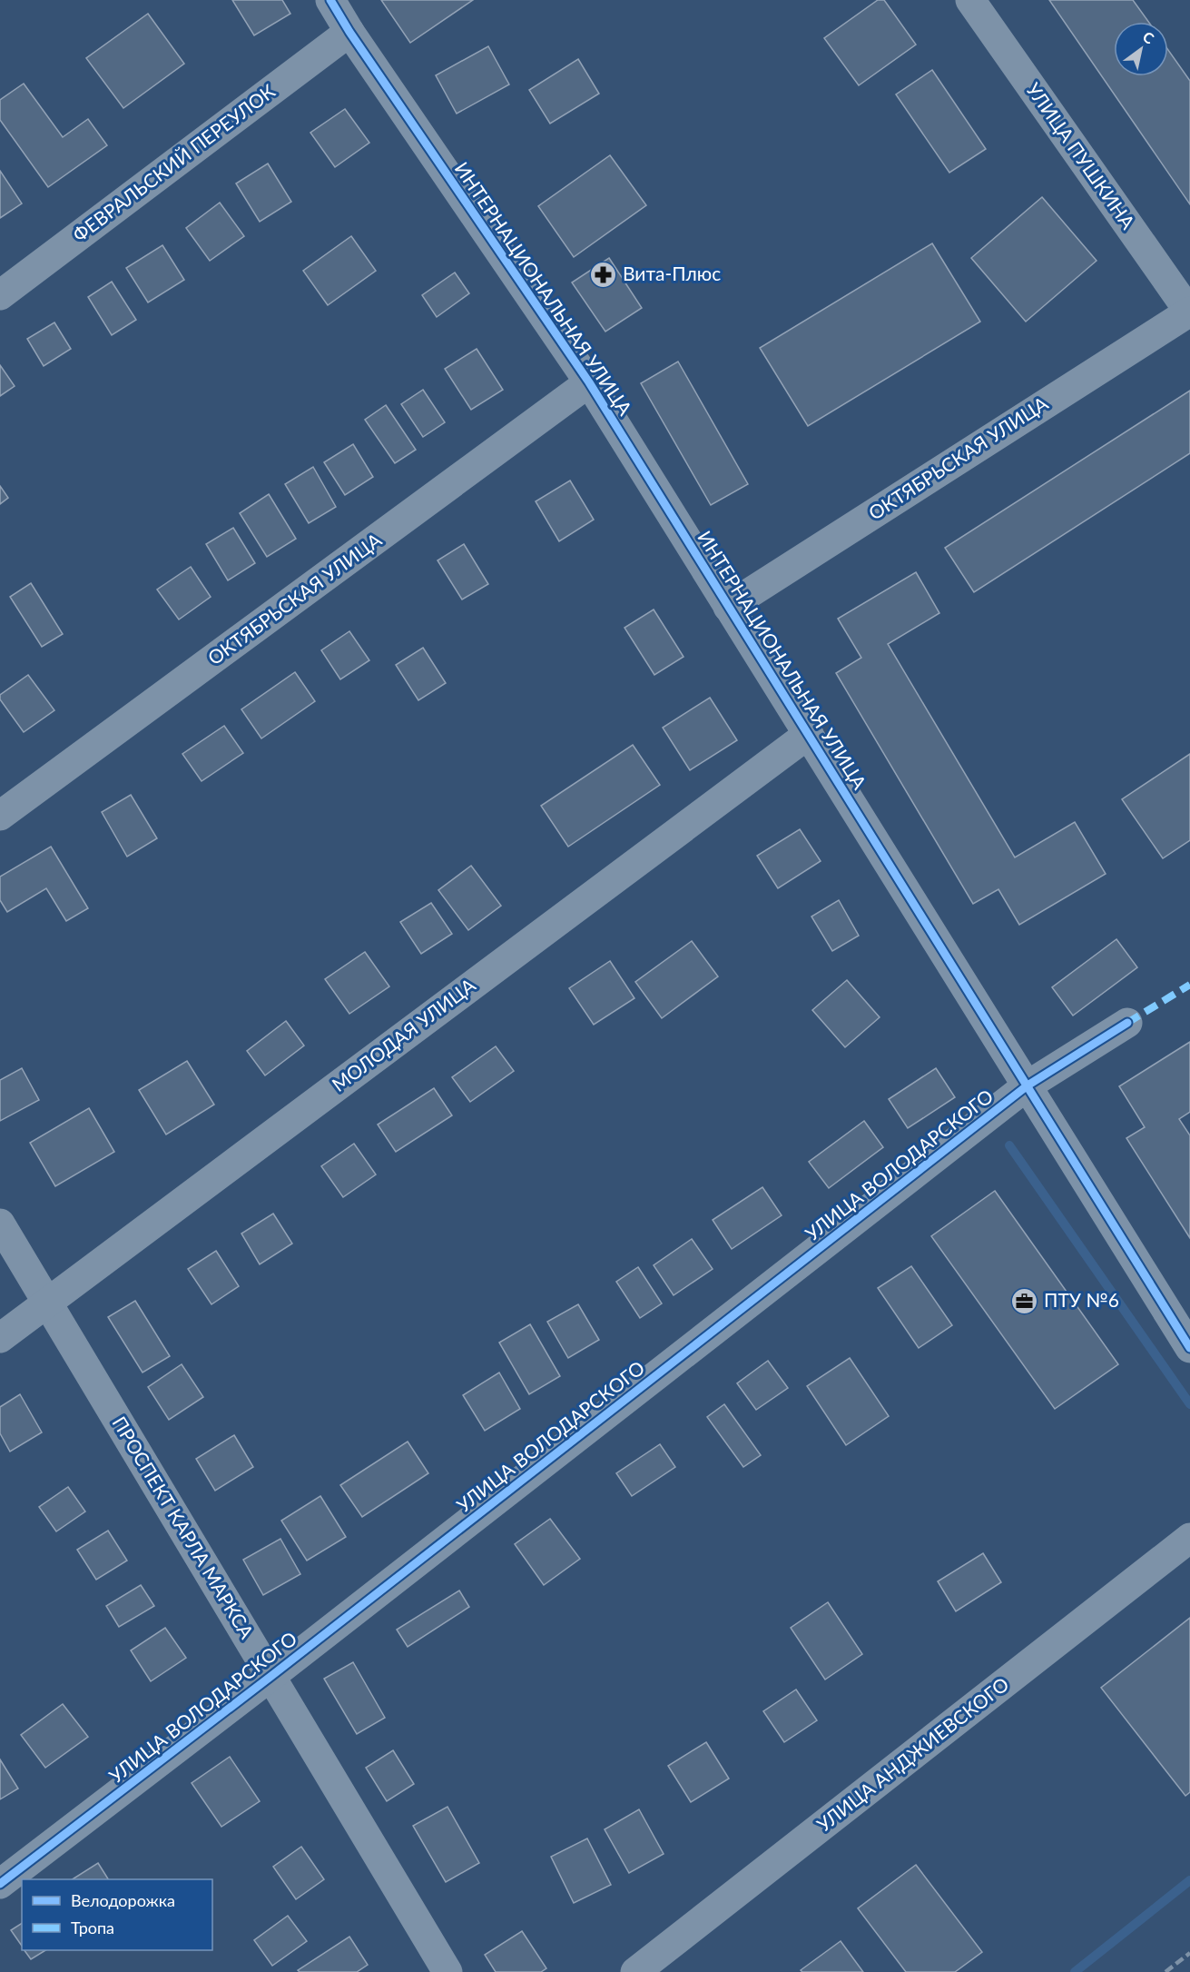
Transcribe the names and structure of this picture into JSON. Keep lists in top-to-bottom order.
{
  "streets": {
    "street": [
      "УЛИЦА ПУШКИНА",
      "ФЕВРАЛЬСКИЙ ПЕРЕУЛОК",
      "ИНТЕРНАЦИОНАЛЬНАЯ УЛИЦА",
      "ОКТЯБРЬСКАЯ УЛИЦА",
      "МОЛОДАЯ УЛИЦА",
      "УЛИЦА ВОЛОДАРСКОГО",
      "ПРОСПЕКТ КАРЛА МАРКСА",
      "УЛИЦА АНДЖИЕВСКОГО"
    ]
  },
  "crossings": [
    ["УЛИЦА ПУШКИНА", "ОКТЯБРЬСКАЯ УЛИЦА"],
    ["ФЕВРАЛЬСКИЙ ПЕРЕУЛОК", "ИНТЕРНАЦИОНАЛЬНАЯ УЛИЦА"],
    ["ИНТЕРНАЦИОНАЛЬНАЯ УЛИЦА", "ОКТЯБРЬСКАЯ УЛИЦА"],
    ["ИНТЕРНАЦИОНАЛЬНАЯ УЛИЦА", "МОЛОДАЯ УЛИЦА"],
    ["ИНТЕРНАЦИОНАЛЬНАЯ УЛИЦА", "УЛИЦА ВОЛОДАРСКОГО"],
    ["МОЛОДАЯ УЛИЦА", "ПРОСПЕКТ КАРЛА МАРКСА"],
    ["УЛИЦА ВОЛОДАРСКОГО", "ПРОСПЕКТ КАРЛА МАРКСА"]
  ],
  "places": {
    "pharmacy": ["Вита-Плюс"],
    "office": ["ПТУ №6"]
  },
  "legend": ["Велодорожка", "Тропа"],
  "north": "top right"
}
